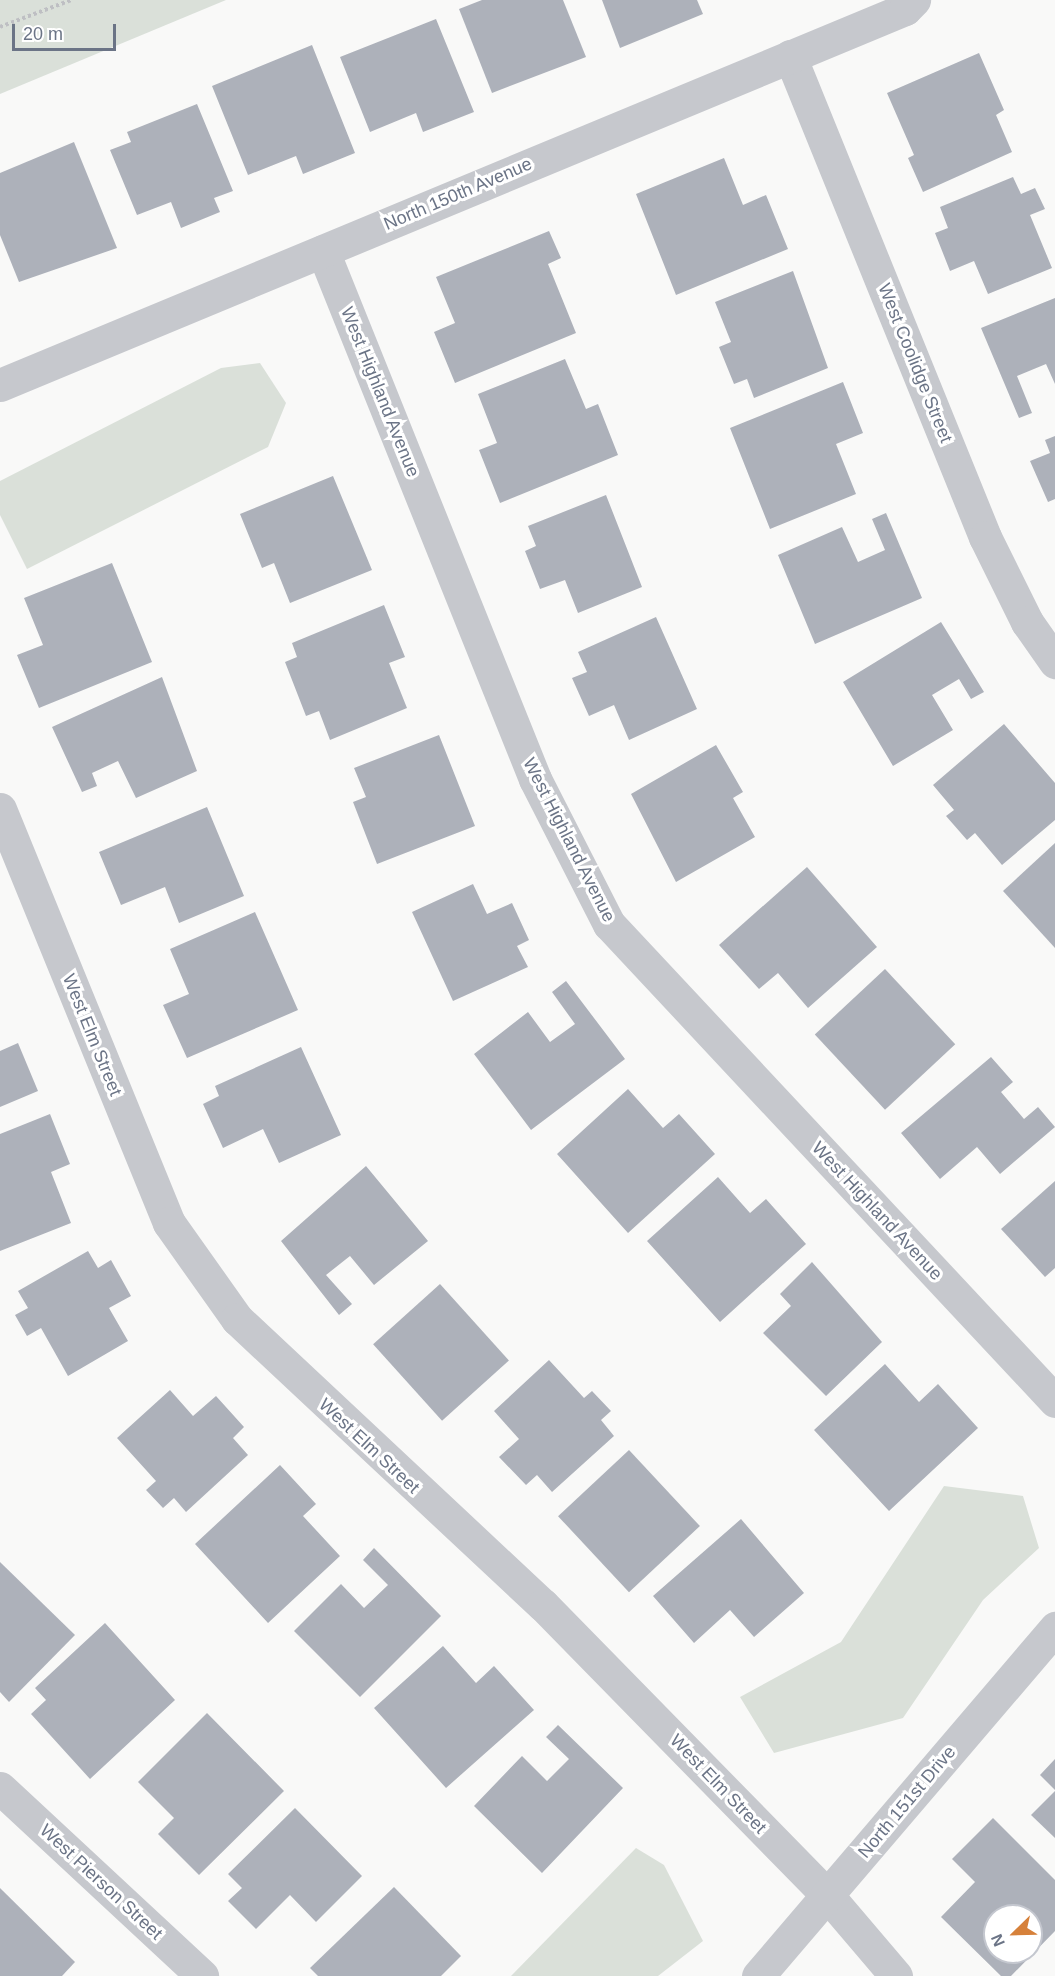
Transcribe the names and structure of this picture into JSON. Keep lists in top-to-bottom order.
{
  "streets": {
    "street": [
      "North 150th Avenue",
      "West Coolidge Street",
      "West Highland Avenue",
      "West Elm Street",
      "North 151st Drive",
      "West Pierson Street"
    ]
  },
  "crossings": [
    ["North 150th Avenue", "West Coolidge Street"],
    ["North 150th Avenue", "West Highland Avenue"],
    ["West Elm Street", "North 151st Drive"]
  ],
  "scale_bar": "20 m",
  "north": "bottom left"
}
